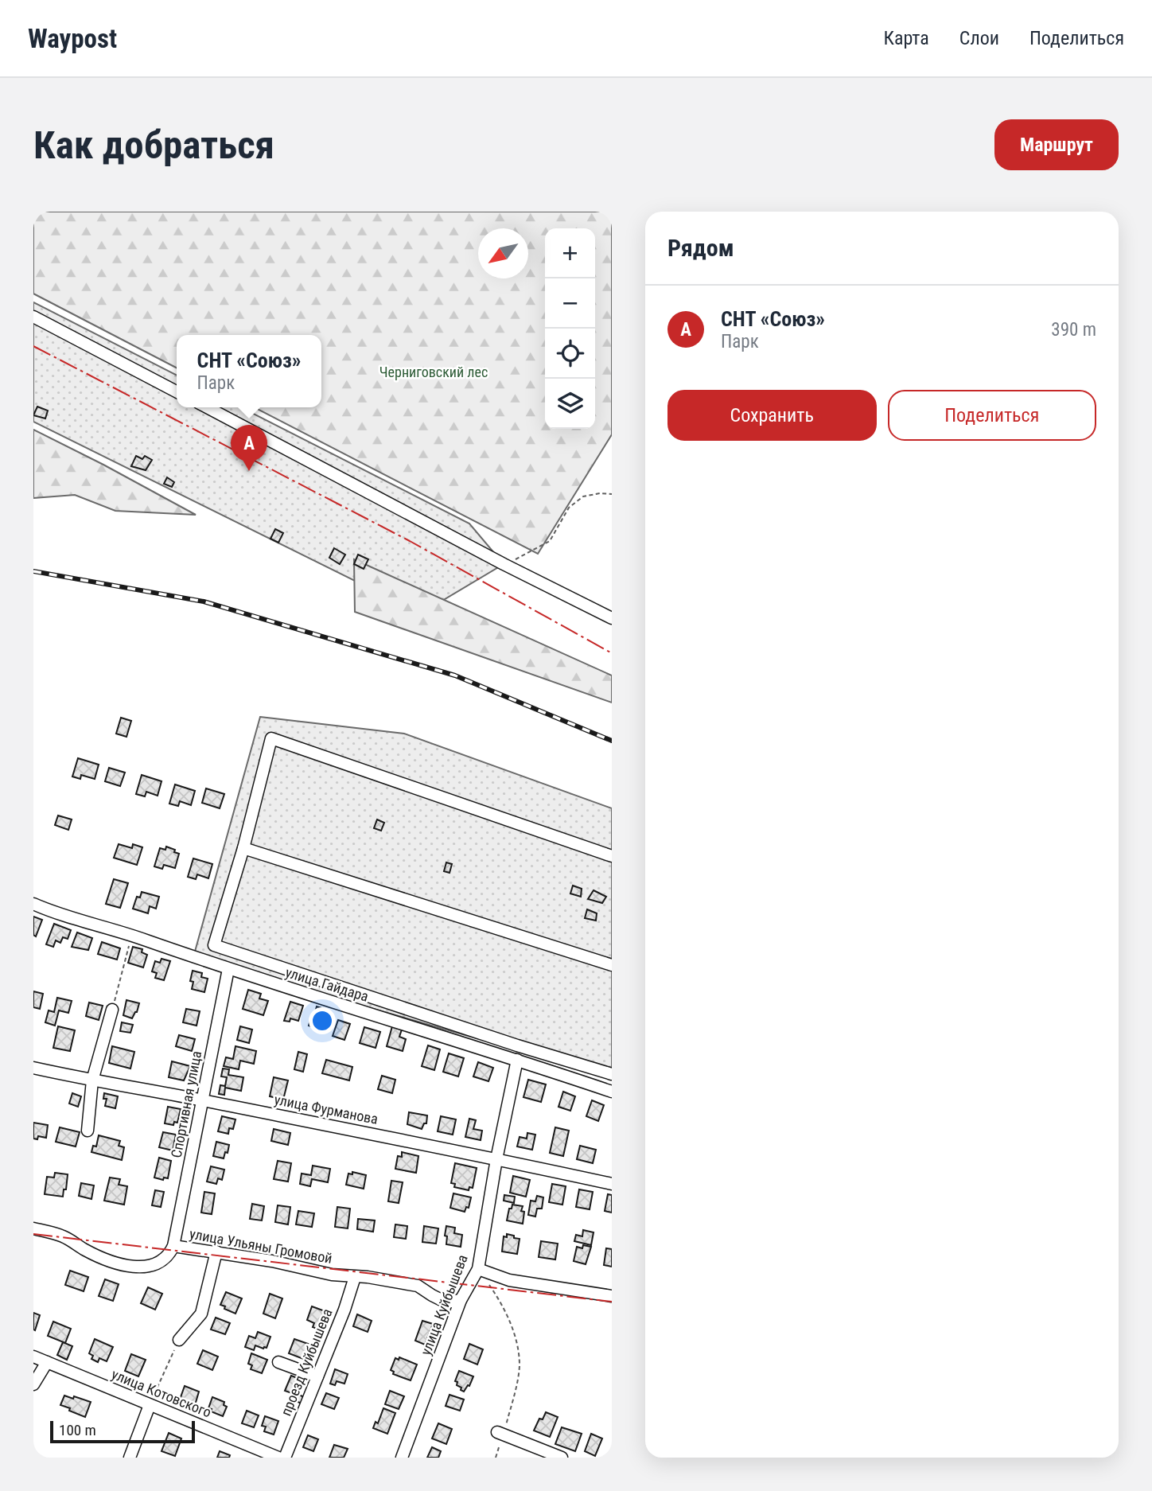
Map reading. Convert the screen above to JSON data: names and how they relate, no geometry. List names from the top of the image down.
{
  "streets": {
    "street": [
      "улица Гайдара",
      "Спортивная улица",
      "улица Фурманова",
      "улица Ульяны Громовой",
      "улица Куйбышева",
      "проезд Куйбышева",
      "улица Котовского"
    ]
  },
  "crossings": [
    ["улица Гайдара", "Спортивная улица"],
    ["улица Гайдара", "улица Куйбышева"],
    ["Спортивная улица", "улица Фурманова"],
    ["Спортивная улица", "улица Ульяны Громовой"],
    ["улица Фурманова", "улица Куйбышева"],
    ["улица Ульяны Громовой", "улица Куйбышева"],
    ["улица Ульяны Громовой", "проезд Куйбышева"]
  ],
  "parks": ["Черниговский лес"],
  "scale_bar": "100 m",
  "north": "bottom left",
  "page": {
    "header": "Waypost",
    "nav": ["Карта", "Слои", "Поделиться"],
    "buttons": [
      "Маршрут",
      ["Сохранить", "Поделиться"]
    ],
    "title": "Как добраться",
    "heading": "Рядом",
    "map_buttons": ["+", "−"],
    "list": [
      {
        "mark": "A",
        "name": "СНТ «Союз»",
        "note": "Парк",
        "value": "390 m"
      }
    ],
    "popup": ["СНТ «Союз»", "Парк"],
    "pins": "A",
    "scale": "100 m"
  }
}
